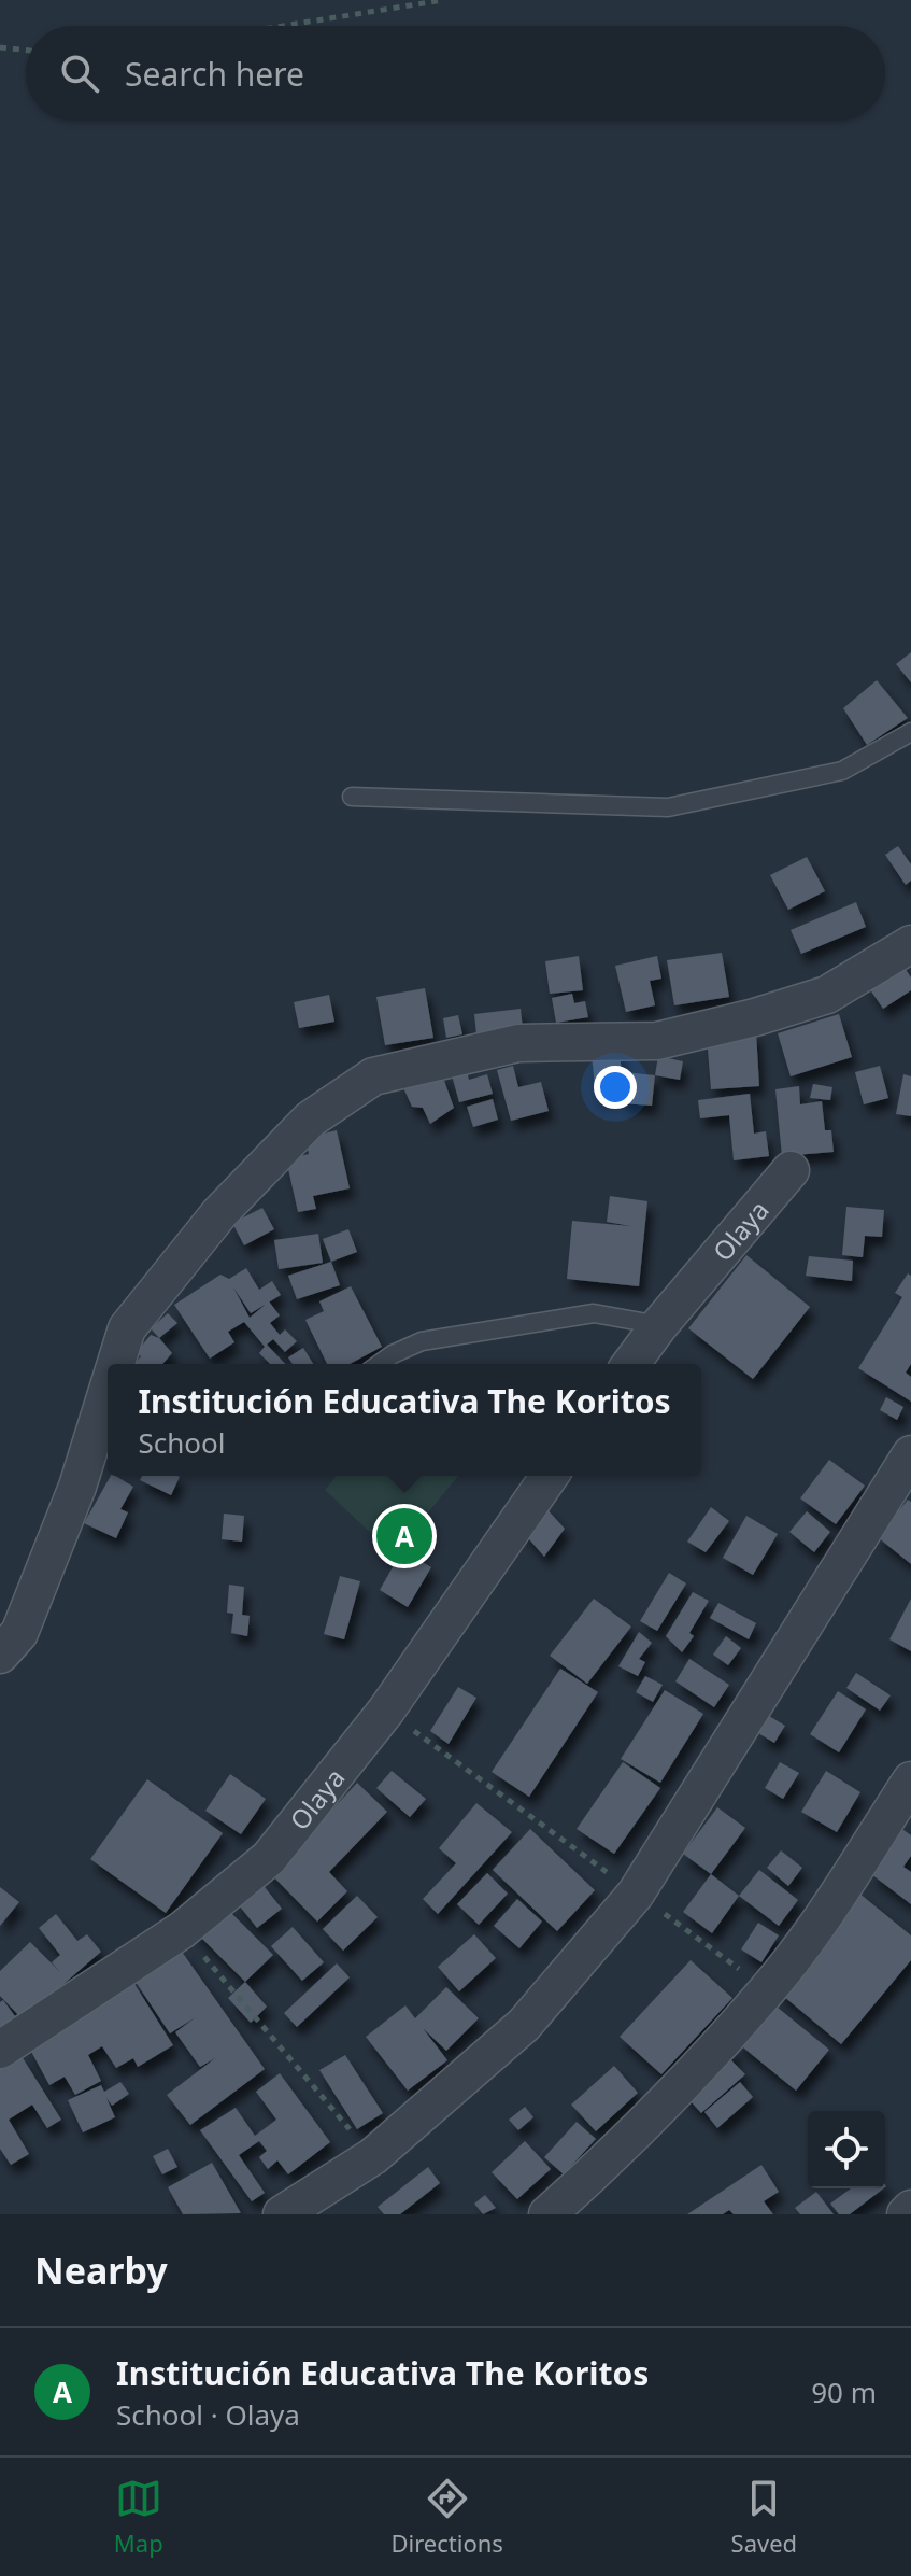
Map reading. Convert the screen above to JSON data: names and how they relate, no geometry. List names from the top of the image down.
{
  "streets": {
    "street": ["Olaya"]
  },
  "page": {
    "search": "Search here",
    "popup": ["Institución Educativa The Koritos", "School"],
    "pins": "A",
    "heading": "Nearby",
    "list": [
      {
        "mark": "A",
        "name": "Institución Educativa The Koritos",
        "note": "School · Olaya",
        "value": "90 m"
      }
    ],
    "nav": ["Map", "Directions", "Saved"]
  }
}
